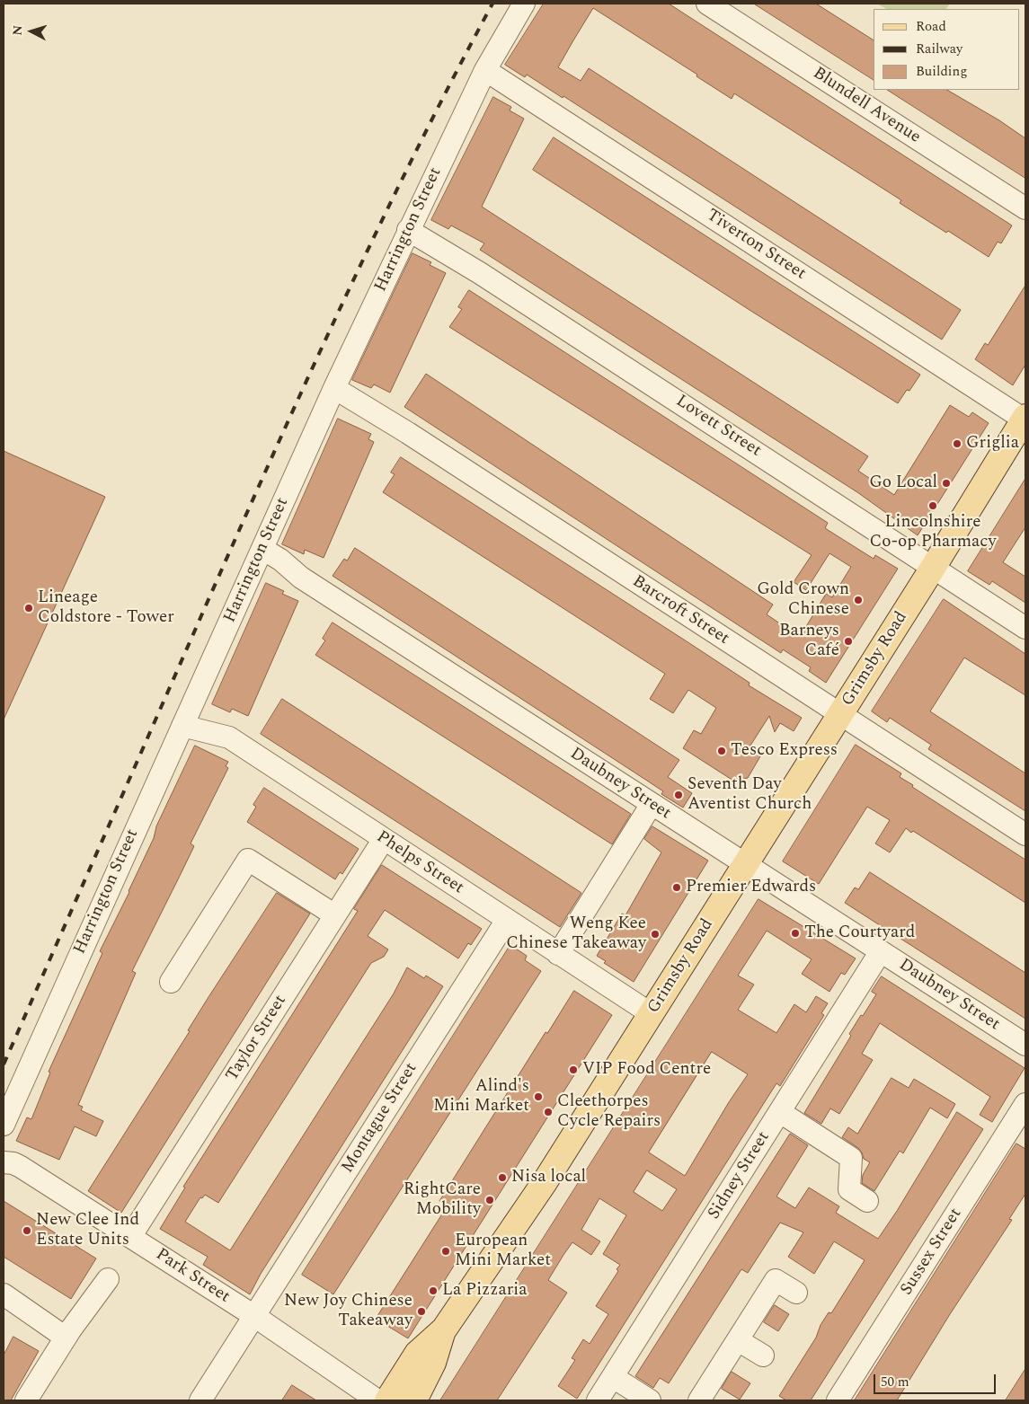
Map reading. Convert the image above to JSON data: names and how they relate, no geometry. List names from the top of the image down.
{
  "streets": {
    "main road": ["Grimsby Road"],
    "street": [
      "Blundell Avenue",
      "Harrington Street",
      "Tiverton Street",
      "Lovett Street",
      "Barcroft Street",
      "Daubney Street",
      "Phelps Street",
      "Taylor Street",
      "Montague Street",
      "Sidney Street",
      "Sussex Street",
      "Park Street"
    ]
  },
  "crossings": [
    ["Harrington Street", "Tiverton Street"],
    ["Harrington Street", "Lovett Street"],
    ["Harrington Street", "Barcroft Street"],
    ["Harrington Street", "Daubney Street"],
    ["Harrington Street", "Phelps Street"],
    ["Tiverton Street", "Grimsby Road"],
    ["Lovett Street", "Grimsby Road"],
    ["Barcroft Street", "Grimsby Road"],
    ["Grimsby Road", "Daubney Street"],
    ["Grimsby Road", "Phelps Street"],
    ["Daubney Street", "Sidney Street"],
    ["Phelps Street", "Taylor Street"],
    ["Phelps Street", "Montague Street"],
    ["Taylor Street", "Park Street"],
    ["Montague Street", "Park Street"]
  ],
  "places": [
    "Griglia",
    "Go Local",
    "Lincolnshire Co-op Pharmacy",
    "Gold Crown Chinese",
    "Lineage Coldstore - Tower",
    "Barneys Café",
    "Tesco Express",
    "Seventh Day Aventist Church",
    "Premier Edwards",
    "The Courtyard",
    "Weng Kee Chinese Takeaway",
    "VIP Food Centre",
    "Alind's Mini Market",
    "Cleethorpes Cycle Repairs",
    "Nisa local",
    "RightCare Mobility",
    "New Clee Ind Estate Units",
    "European Mini Market",
    "La Pizzaria",
    "New Joy Chinese Takeaway"
  ],
  "legend": ["Road", "Railway", "Building"],
  "scale_bar": "50 m",
  "north": "left"
}
